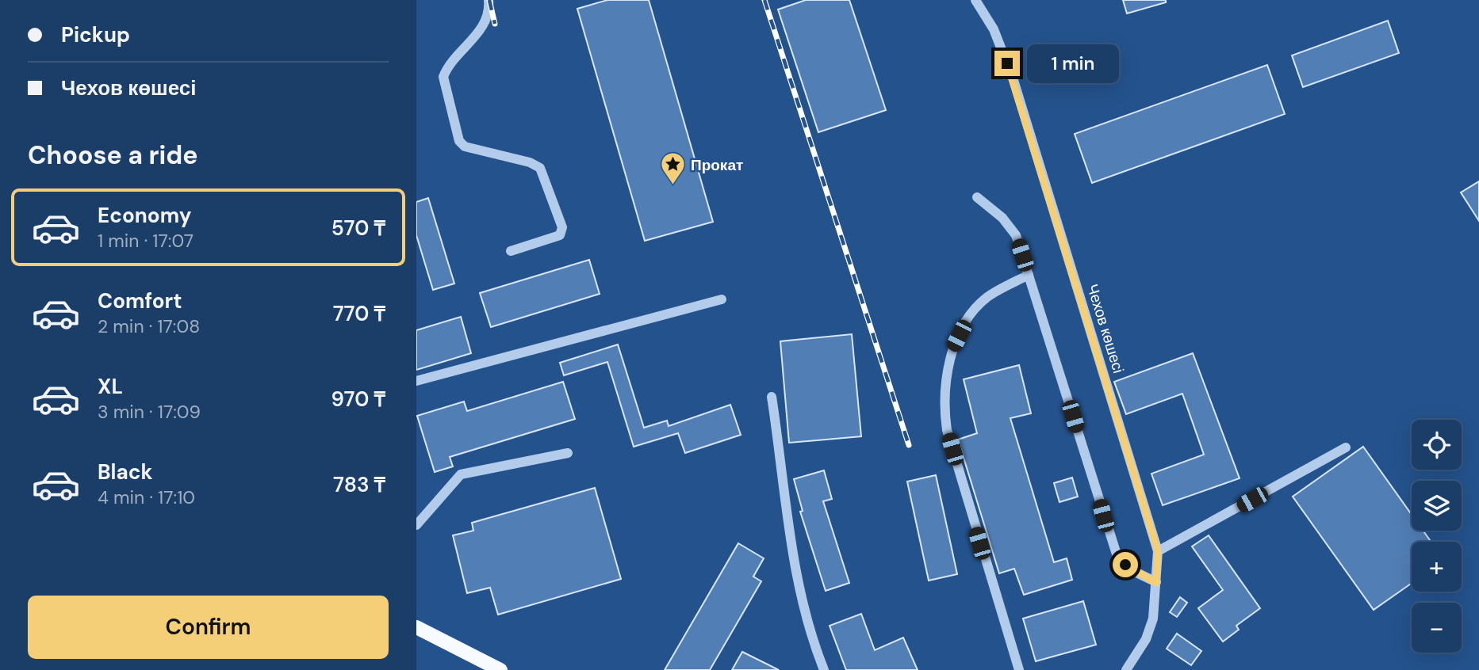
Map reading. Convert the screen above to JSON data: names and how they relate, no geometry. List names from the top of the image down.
{
  "streets": {
    "lane": ["Чехов көшесі"]
  },
  "places": {
    "place": ["Прокат"]
  },
  "page": {
    "banner": ["Pickup", "Чехов көшесі"],
    "bubble": "1 min",
    "heading": "Choose a ride",
    "list": [
      {
        "name": "Economy",
        "note": "1 min · 17:07",
        "value": "570 ₸"
      },
      {
        "name": "Comfort",
        "note": "2 min · 17:08",
        "value": "770 ₸"
      },
      {
        "name": "XL",
        "note": "3 min · 17:09",
        "value": "970 ₸"
      },
      {
        "name": "Black",
        "note": "4 min · 17:10",
        "value": "783 ₸"
      }
    ],
    "map_buttons": ["+", "−"],
    "buttons": "Confirm"
  }
}
